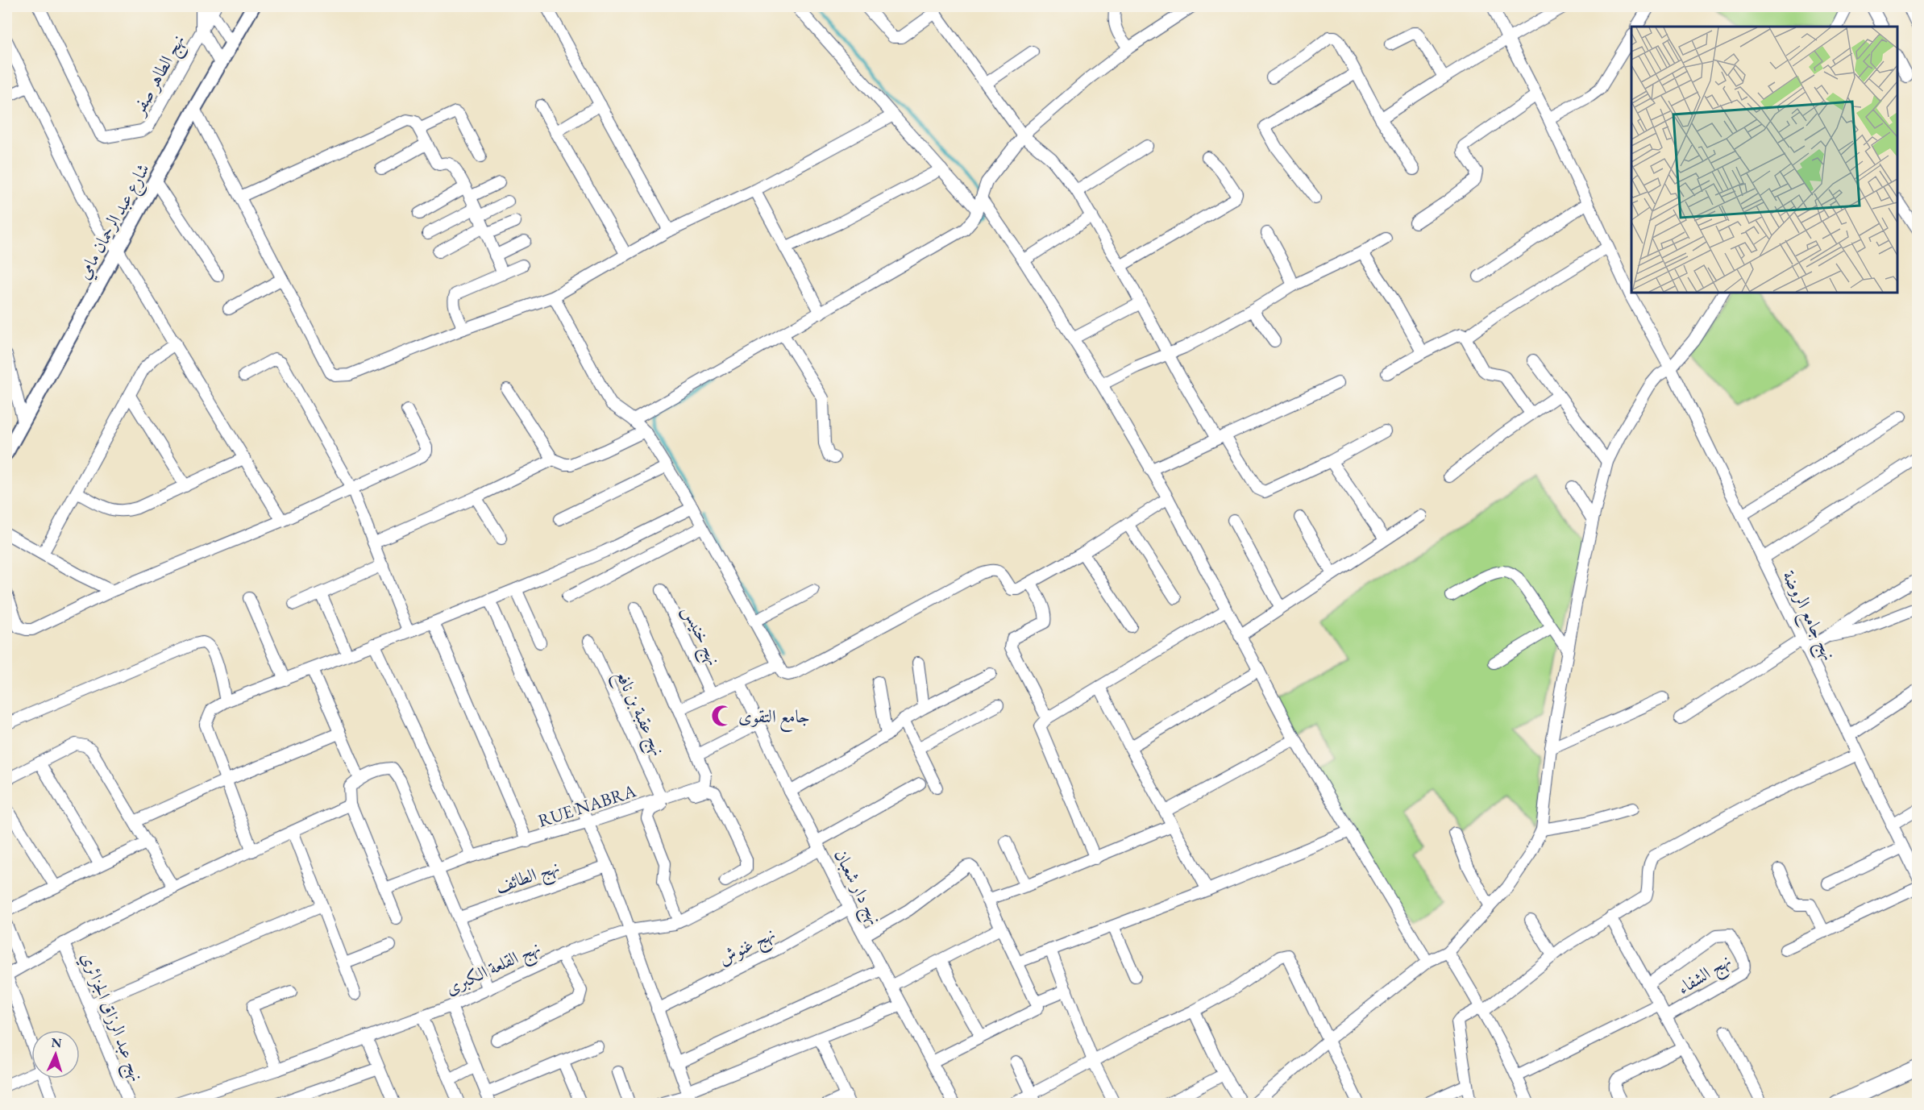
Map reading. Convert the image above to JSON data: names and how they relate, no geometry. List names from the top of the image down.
{
  "streets": {
    "street": [
      "نهج الطاهر صفر",
      "شارع عبد الرحمان مامي",
      "نهج جامع الروضة",
      "نهج خنيس",
      "نهج عقبة بن نافع",
      "RUE NABRA",
      "نهج الطائف",
      "نهج دار شعبان",
      "نهج غنوش",
      "نهج القلعة الكبرى",
      "نهج الشفاء",
      "نهج عبد الرزاق الجزائري"
    ]
  },
  "crossings": [
    ["نهج عقبة بن نافع", "RUE NABRA"],
    ["نهج دار شعبان", "نهج غنوش"],
    ["نهج دار شعبان", "نهج القلعة الكبرى"]
  ],
  "places": {
    "mosque": ["جامع التقوى"]
  },
  "north": "top"
}
